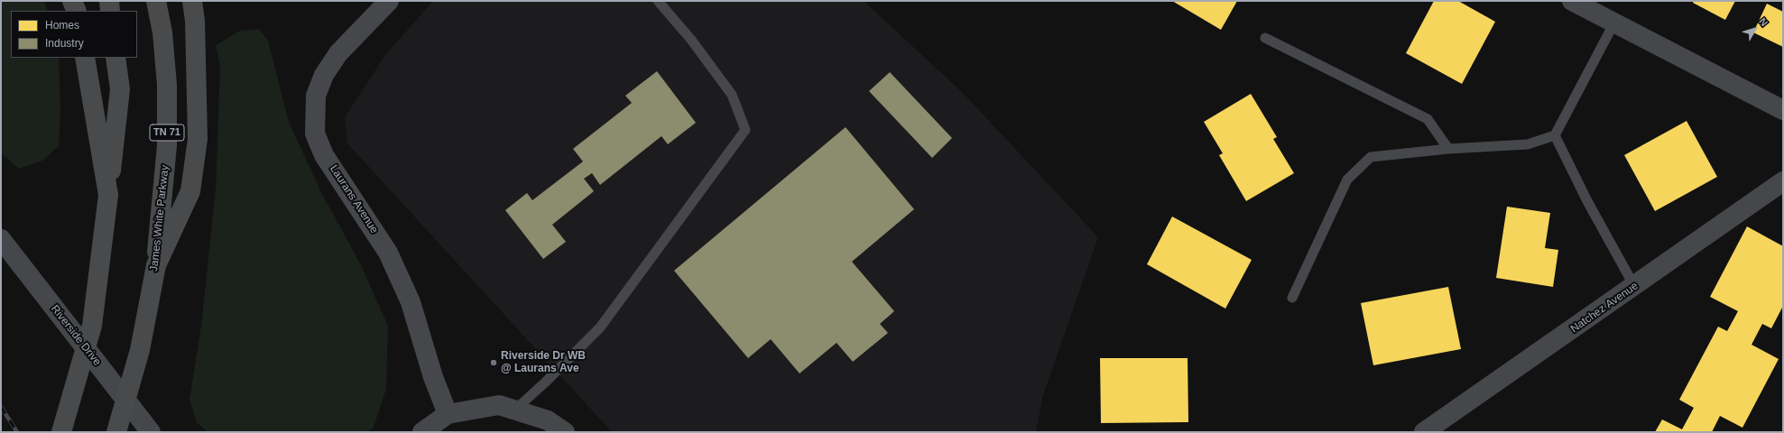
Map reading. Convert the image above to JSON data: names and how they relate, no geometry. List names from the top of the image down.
{
  "streets": {
    "highway": ["TN 71", "James White Parkway"],
    "street": ["Laurans Avenue", "Natchez Avenue", "Riverside Drive"]
  },
  "places": ["Riverside Dr WB @ Laurans Ave"],
  "legend": ["Homes", "Industry"],
  "north": "top right"
}
